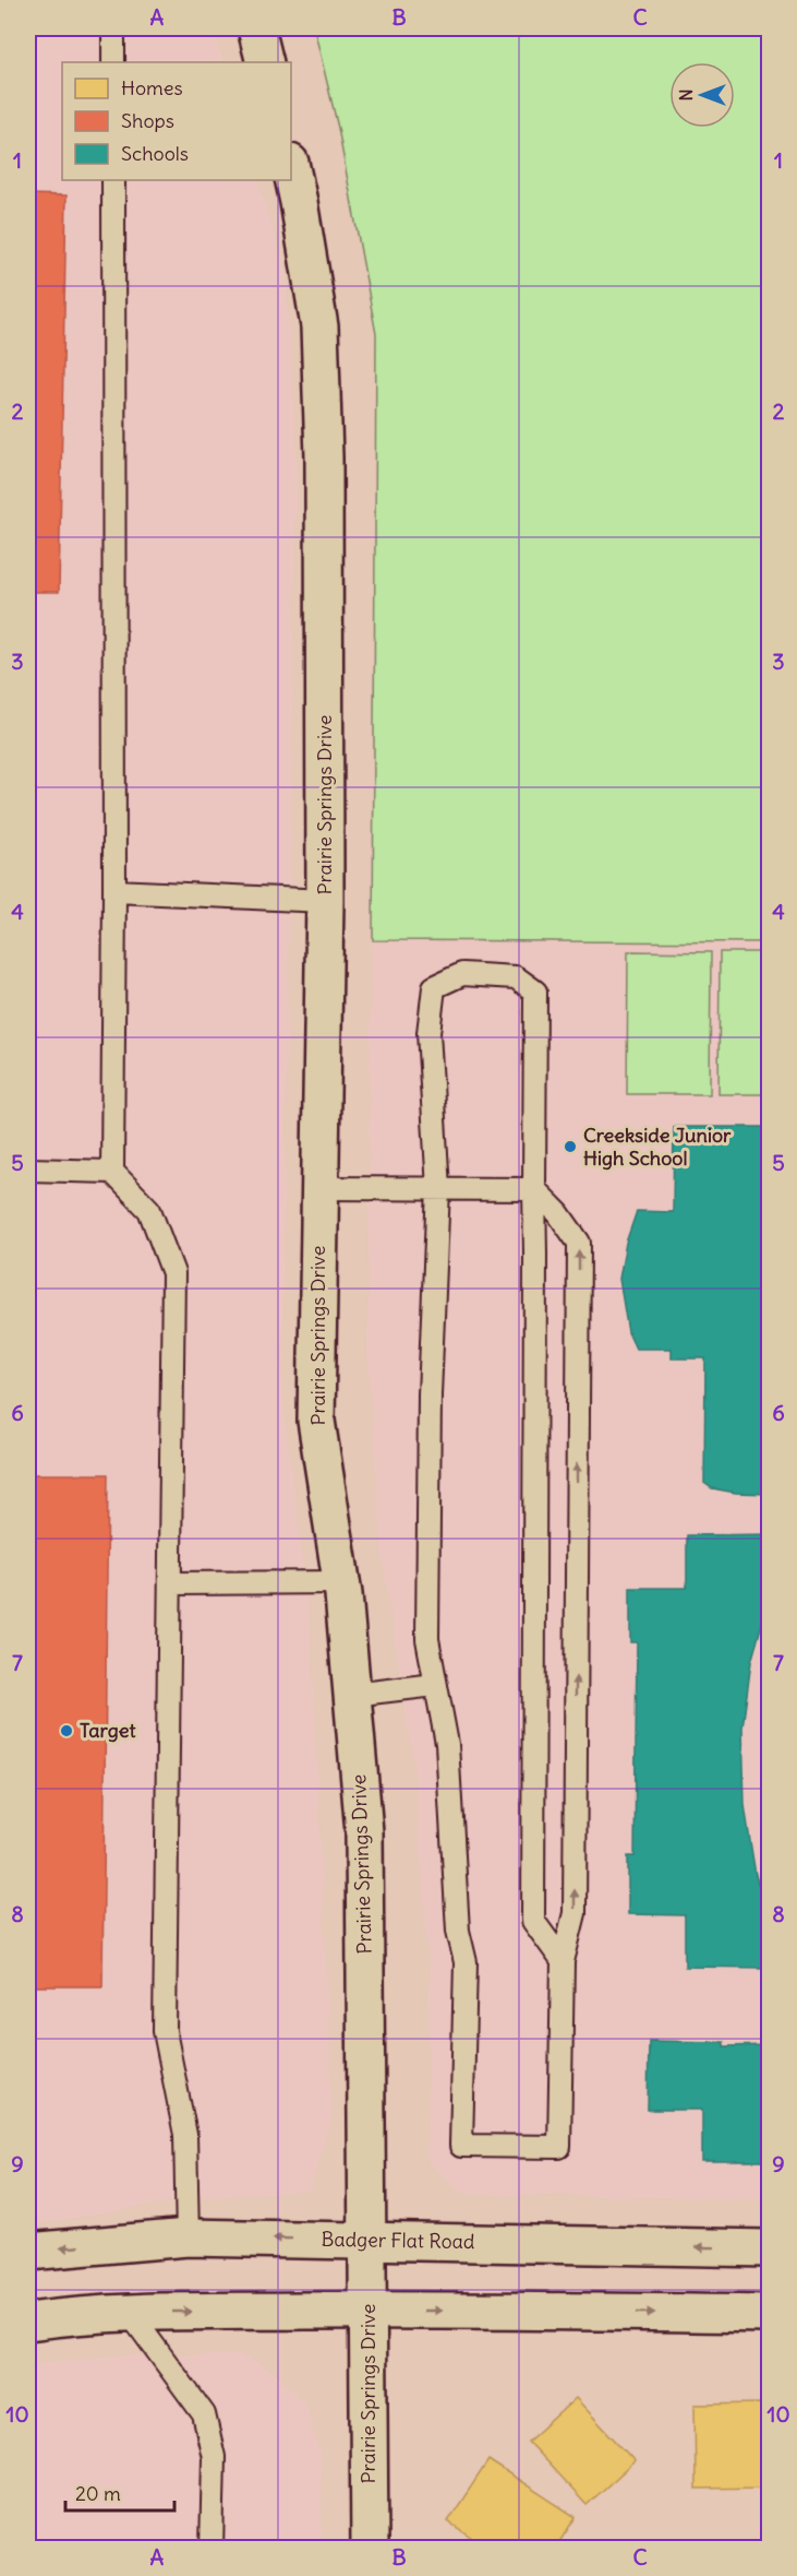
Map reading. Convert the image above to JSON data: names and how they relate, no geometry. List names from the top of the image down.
{
  "streets": {
    "street": ["Prairie Springs Drive", "Badger Flat Road"]
  },
  "crossings": [
    ["Prairie Springs Drive", "Badger Flat Road"]
  ],
  "places": ["Creekside Junior High School", "Target"],
  "legend": ["Homes", "Shops", "Schools"],
  "scale_bar": "20 m",
  "north": "left",
  "grid": {
    "columns": ["A", "B", "C"],
    "rows": [
      "1",
      "2",
      "3",
      "4",
      "5",
      "6",
      "7",
      "8",
      "9",
      "10"
    ]
  }
}
